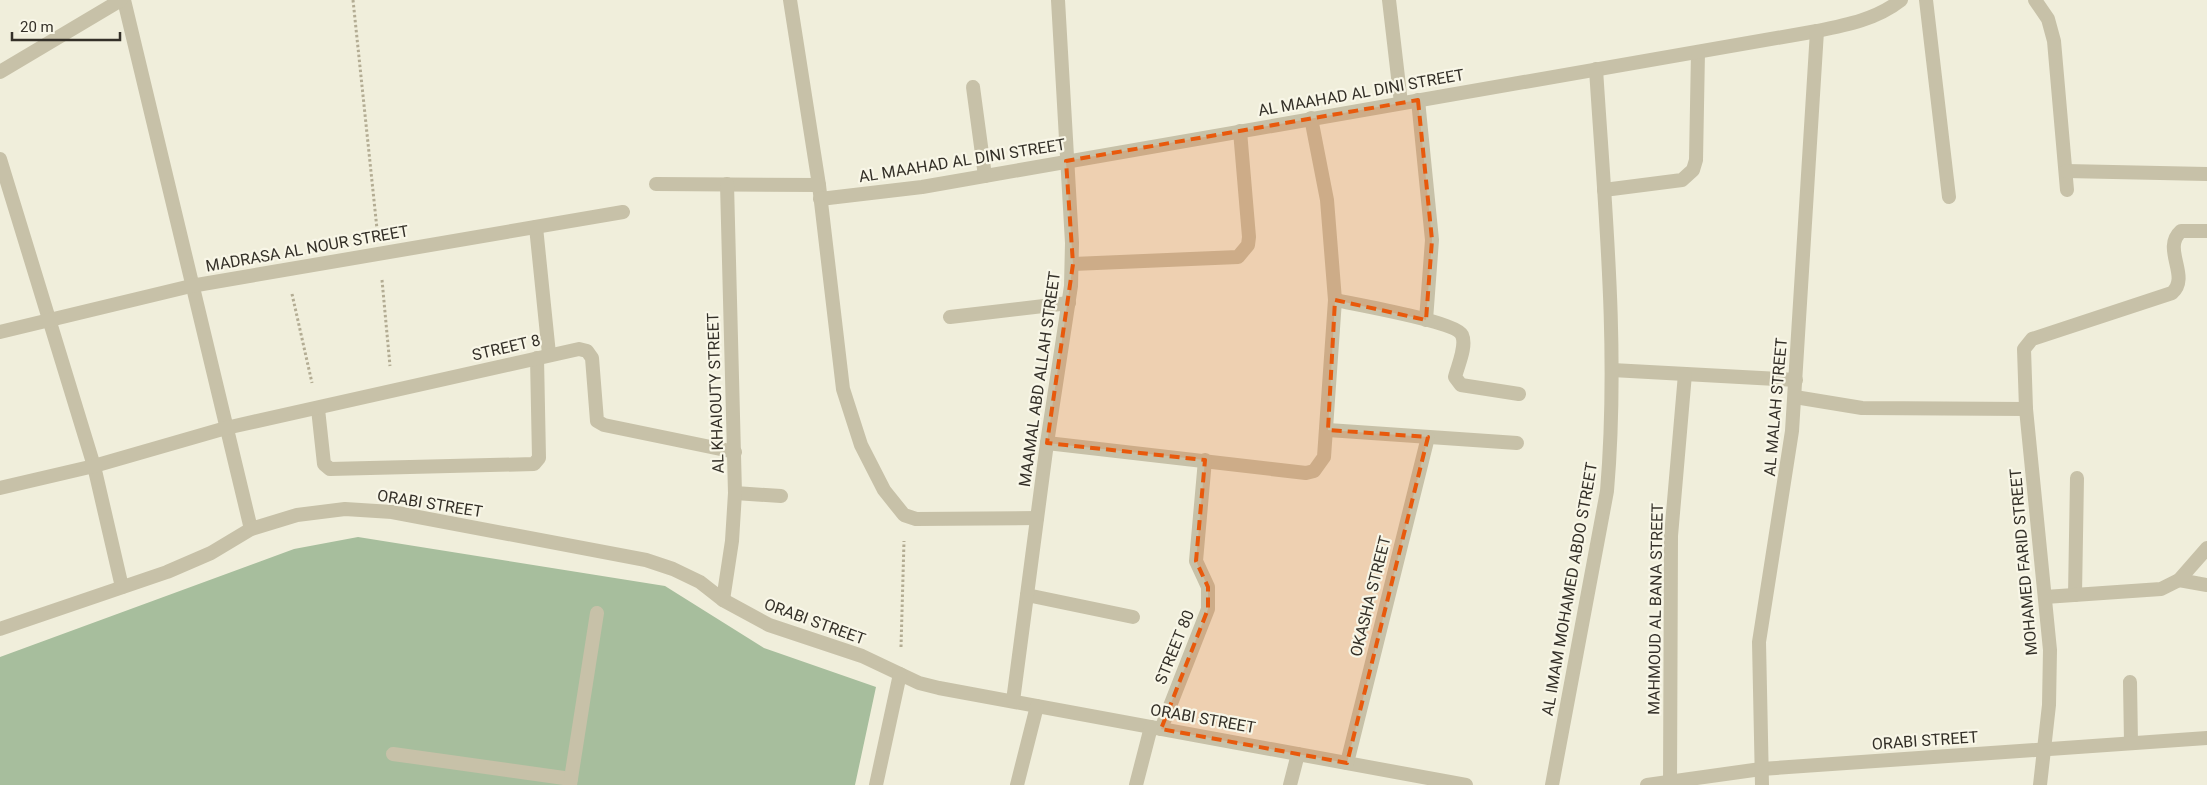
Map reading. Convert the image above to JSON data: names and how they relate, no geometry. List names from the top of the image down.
{
  "streets": {
    "street": [
      "AL MAAHAD AL DINI STREET",
      "MADRASA AL NOUR STREET",
      "STREET 8",
      "MAAMAL ABD ALLAH STREET",
      "AL KHAIOUTY STREET",
      "AL MALAH STREET",
      "ORABI STREET",
      "MOHAMED FARID STREET",
      "AL IMAM MOHAMED ABDO STREET",
      "OKASHA STREET",
      "MAHMOUD AL BANA STREET",
      "STREET 80"
    ]
  },
  "crossings": [
    ["AL MAAHAD AL DINI STREET", "MAAMAL ABD ALLAH STREET"],
    ["AL MAAHAD AL DINI STREET", "AL KHAIOUTY STREET"],
    ["AL MAAHAD AL DINI STREET", "AL MALAH STREET"],
    ["AL MAAHAD AL DINI STREET", "AL IMAM MOHAMED ABDO STREET"],
    ["STREET 8", "AL KHAIOUTY STREET"],
    ["MAAMAL ABD ALLAH STREET", "ORABI STREET"],
    ["AL KHAIOUTY STREET", "ORABI STREET"],
    ["AL MALAH STREET", "ORABI STREET"],
    ["ORABI STREET", "MOHAMED FARID STREET"],
    ["ORABI STREET", "OKASHA STREET"],
    ["ORABI STREET", "MAHMOUD AL BANA STREET"],
    ["ORABI STREET", "STREET 80"]
  ],
  "scale_bar": "20 m"
}
